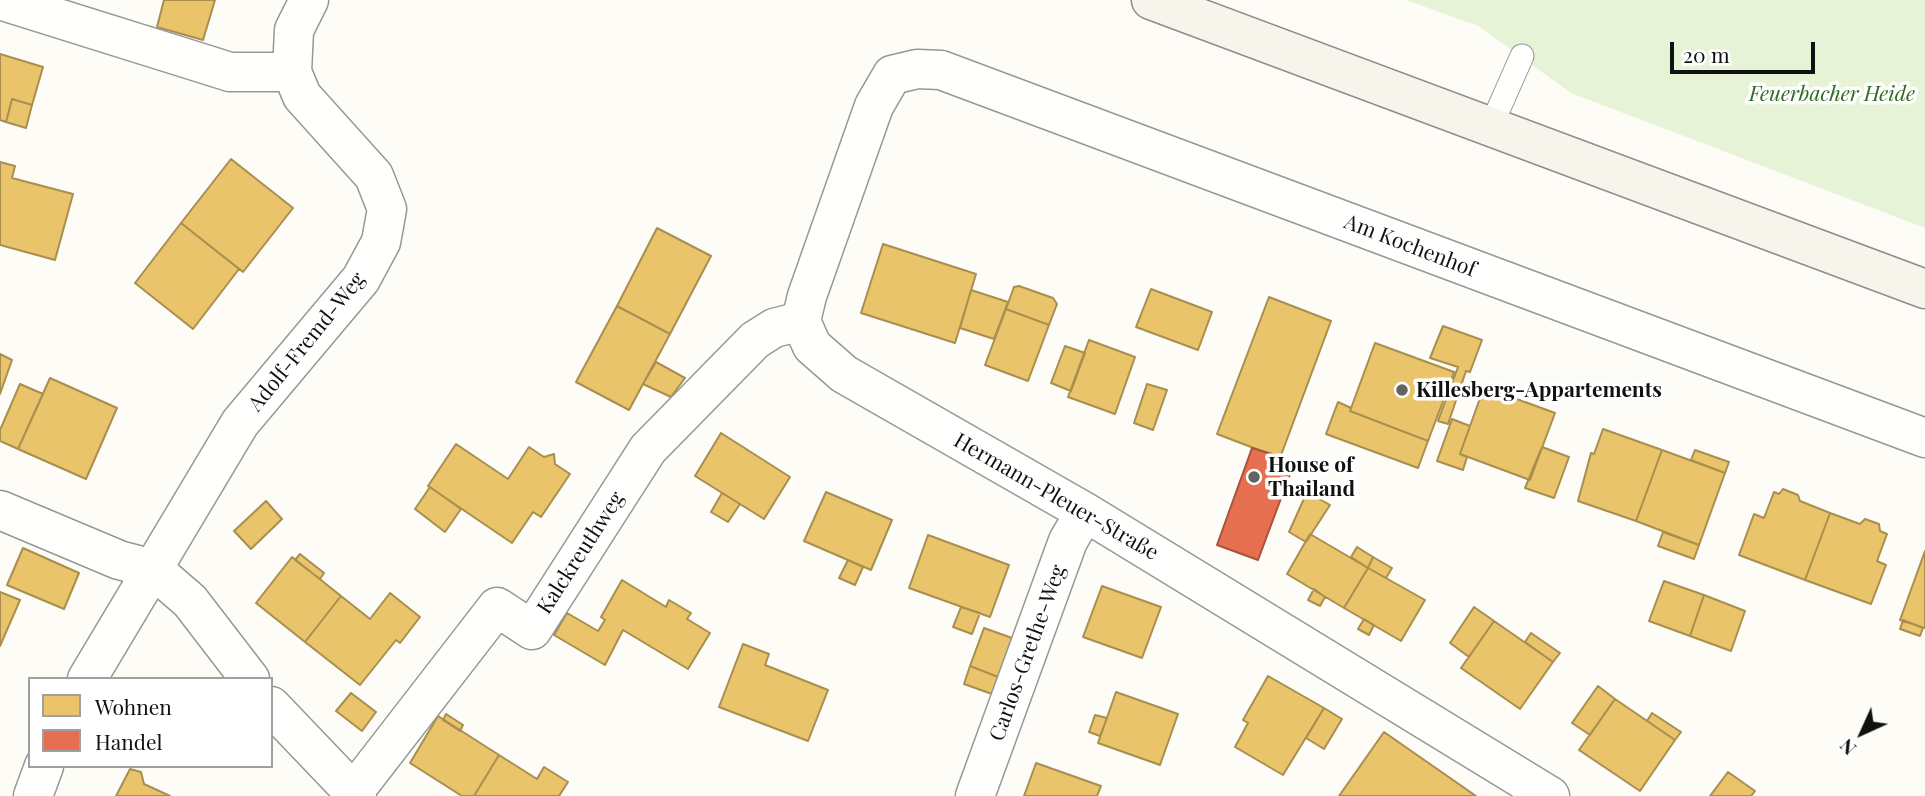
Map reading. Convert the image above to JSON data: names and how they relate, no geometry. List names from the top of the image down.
{
  "streets": {
    "street": [
      "Am Kochenhof",
      "Adolf-Fremd-Weg",
      "Hermann-Pleuer-Straße",
      "Kalckreuthweg",
      "Carlos-Grethe-Weg"
    ]
  },
  "crossings": [
    ["Am Kochenhof", "Hermann-Pleuer-Straße"],
    ["Am Kochenhof", "Kalckreuthweg"],
    ["Hermann-Pleuer-Straße", "Kalckreuthweg"],
    ["Hermann-Pleuer-Straße", "Carlos-Grethe-Weg"]
  ],
  "parks": ["Feuerbacher Heide"],
  "places": ["Killesberg-Appartements", "House of Thailand"],
  "legend": ["Wohnen", "Handel"],
  "scale_bar": "20 m",
  "north": "bottom left"
}
